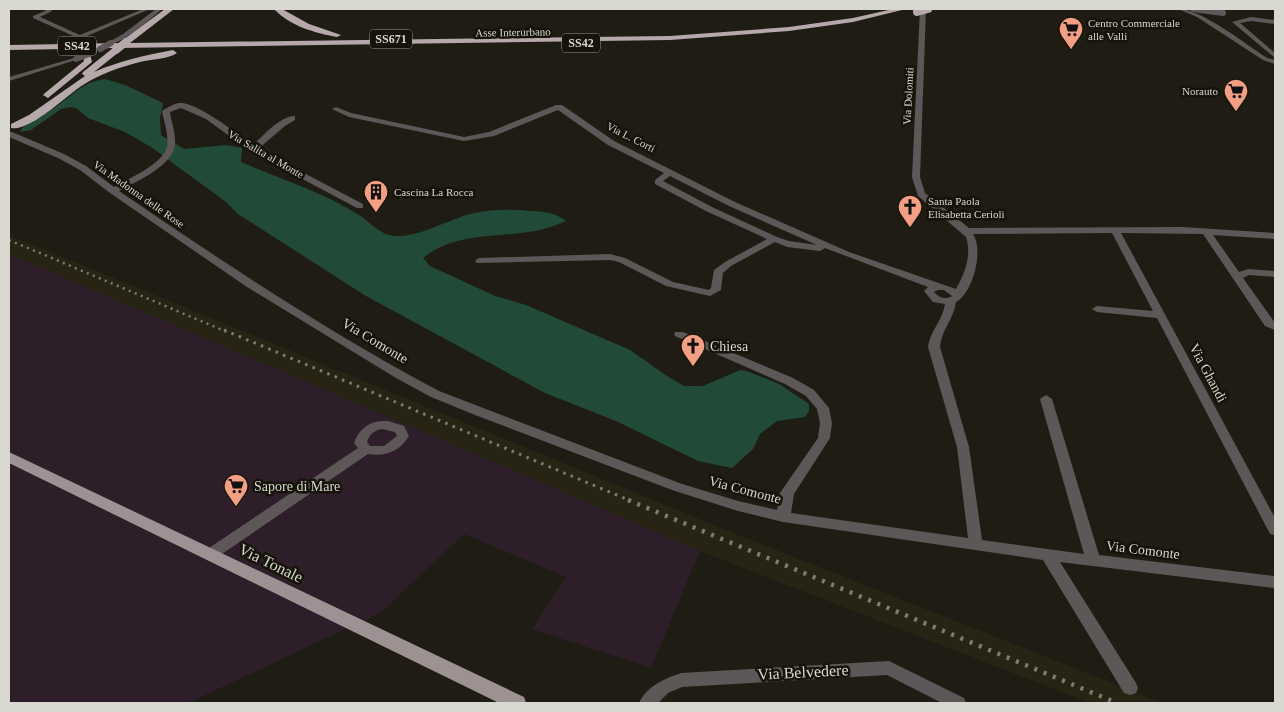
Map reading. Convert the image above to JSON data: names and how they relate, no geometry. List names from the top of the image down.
{
  "streets": {
    "highway": ["Asse Interurbano", "SS671", "SS42"],
    "main road": ["Via Tonale"],
    "street": [
      "Via Dolomiti",
      "Via L. Corti",
      "Via Salita al Monte",
      "Via Madonna delle Rose",
      "Via Comonte",
      "Via Ghandi",
      "Via Belvedere"
    ]
  },
  "crossings": [
    ["Asse Interurbano", "SS671"],
    ["Asse Interurbano", "SS42"],
    ["Asse Interurbano", "Via Dolomiti"],
    ["SS671", "SS42"],
    ["Via Salita al Monte", "Via Madonna delle Rose"],
    ["Via Madonna delle Rose", "Via Comonte"]
  ],
  "places": {
    "supermarket": ["Centro Commerciale alle Valli", "Norauto", "Sapore di Mare"],
    "building": ["Cascina La Rocca"],
    "church": ["Santa Paola Elisabetta Cerioli", "Chiesa"]
  }
}
